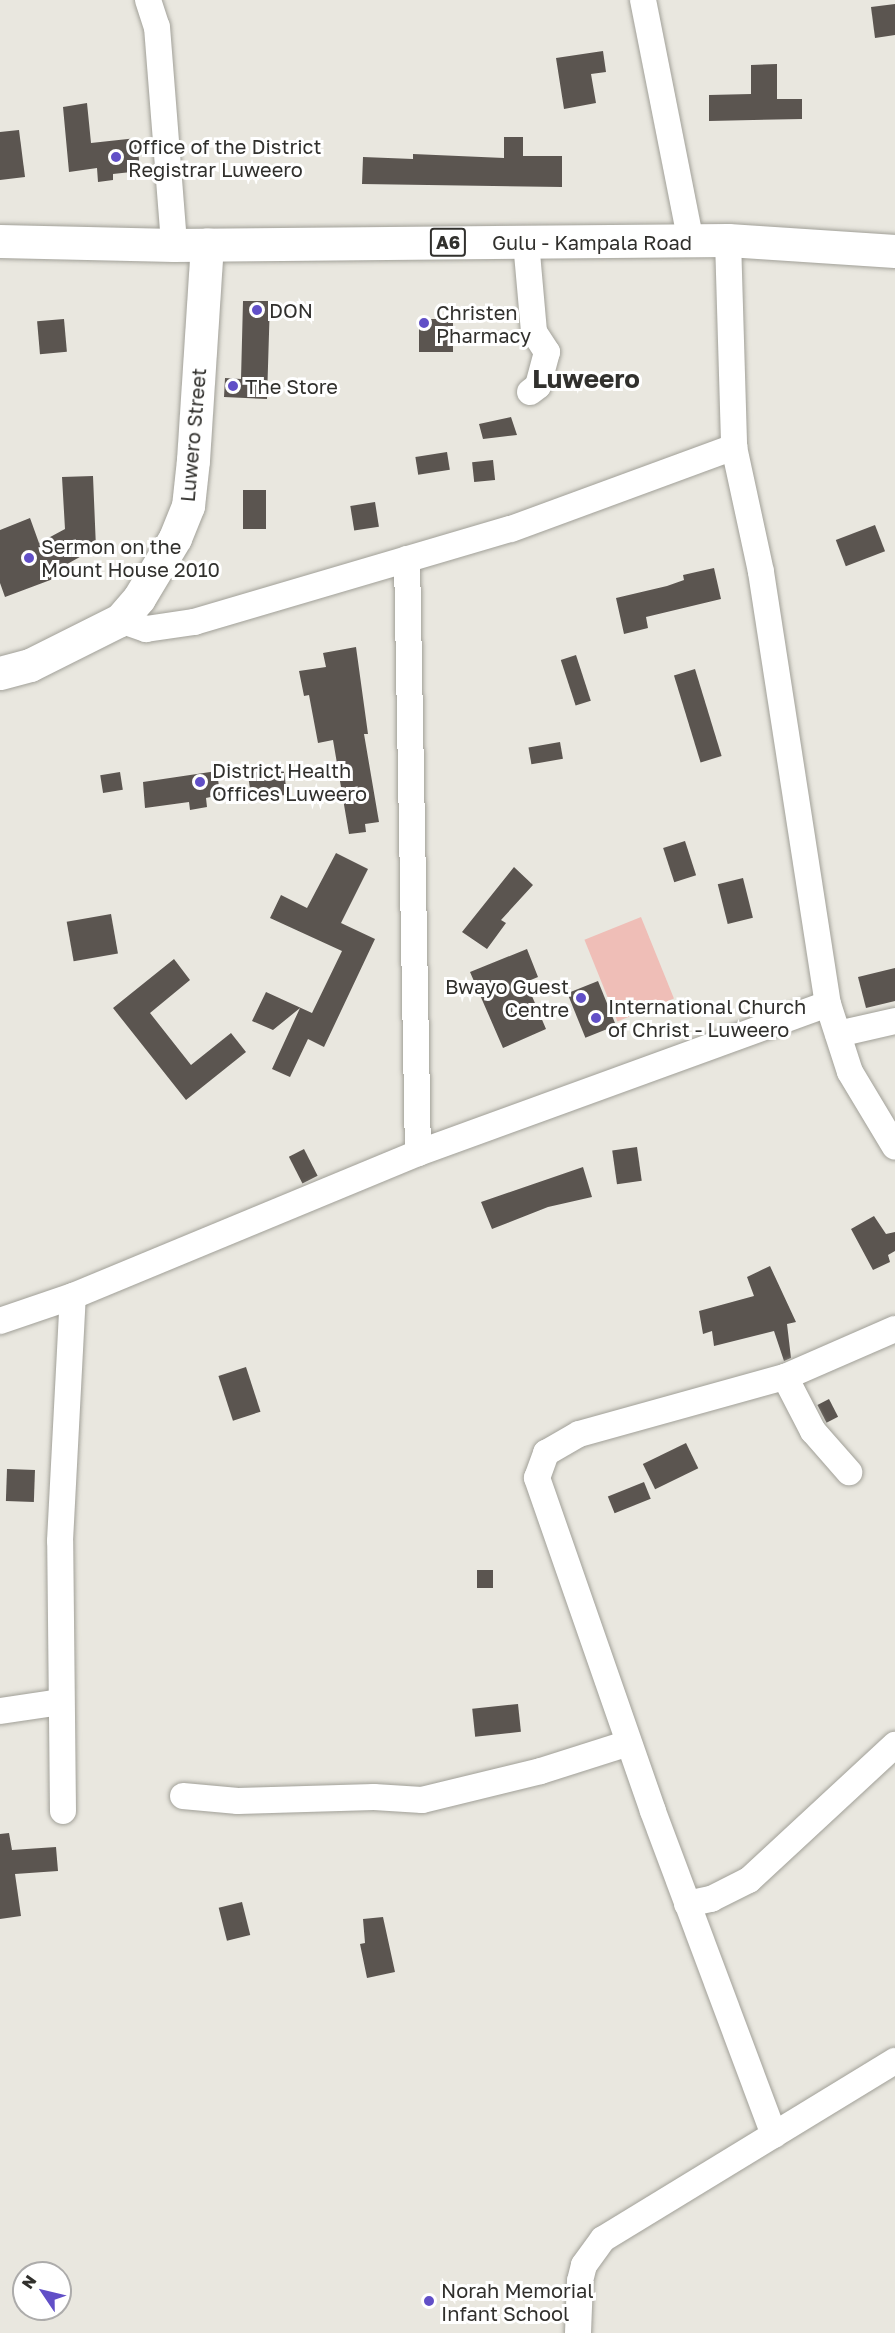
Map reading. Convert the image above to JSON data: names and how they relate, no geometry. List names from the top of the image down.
{
  "streets": {
    "main road": ["A6", "Gulu - Kampala Road", "Luwero Street"]
  },
  "crossings": [
    ["Gulu - Kampala Road", "Luwero Street"]
  ],
  "districts": ["Luweero"],
  "places": [
    "Office of the District Registrar Luweero",
    "DON",
    "Christen Pharmacy",
    "The Store",
    "Sermon on the Mount House 2010",
    "District Health Offices Luweero",
    "Bwayo Guest Centre",
    "International Church of Christ - Luweero",
    "Norah Memorial Infant School"
  ],
  "north": "top left"
}
